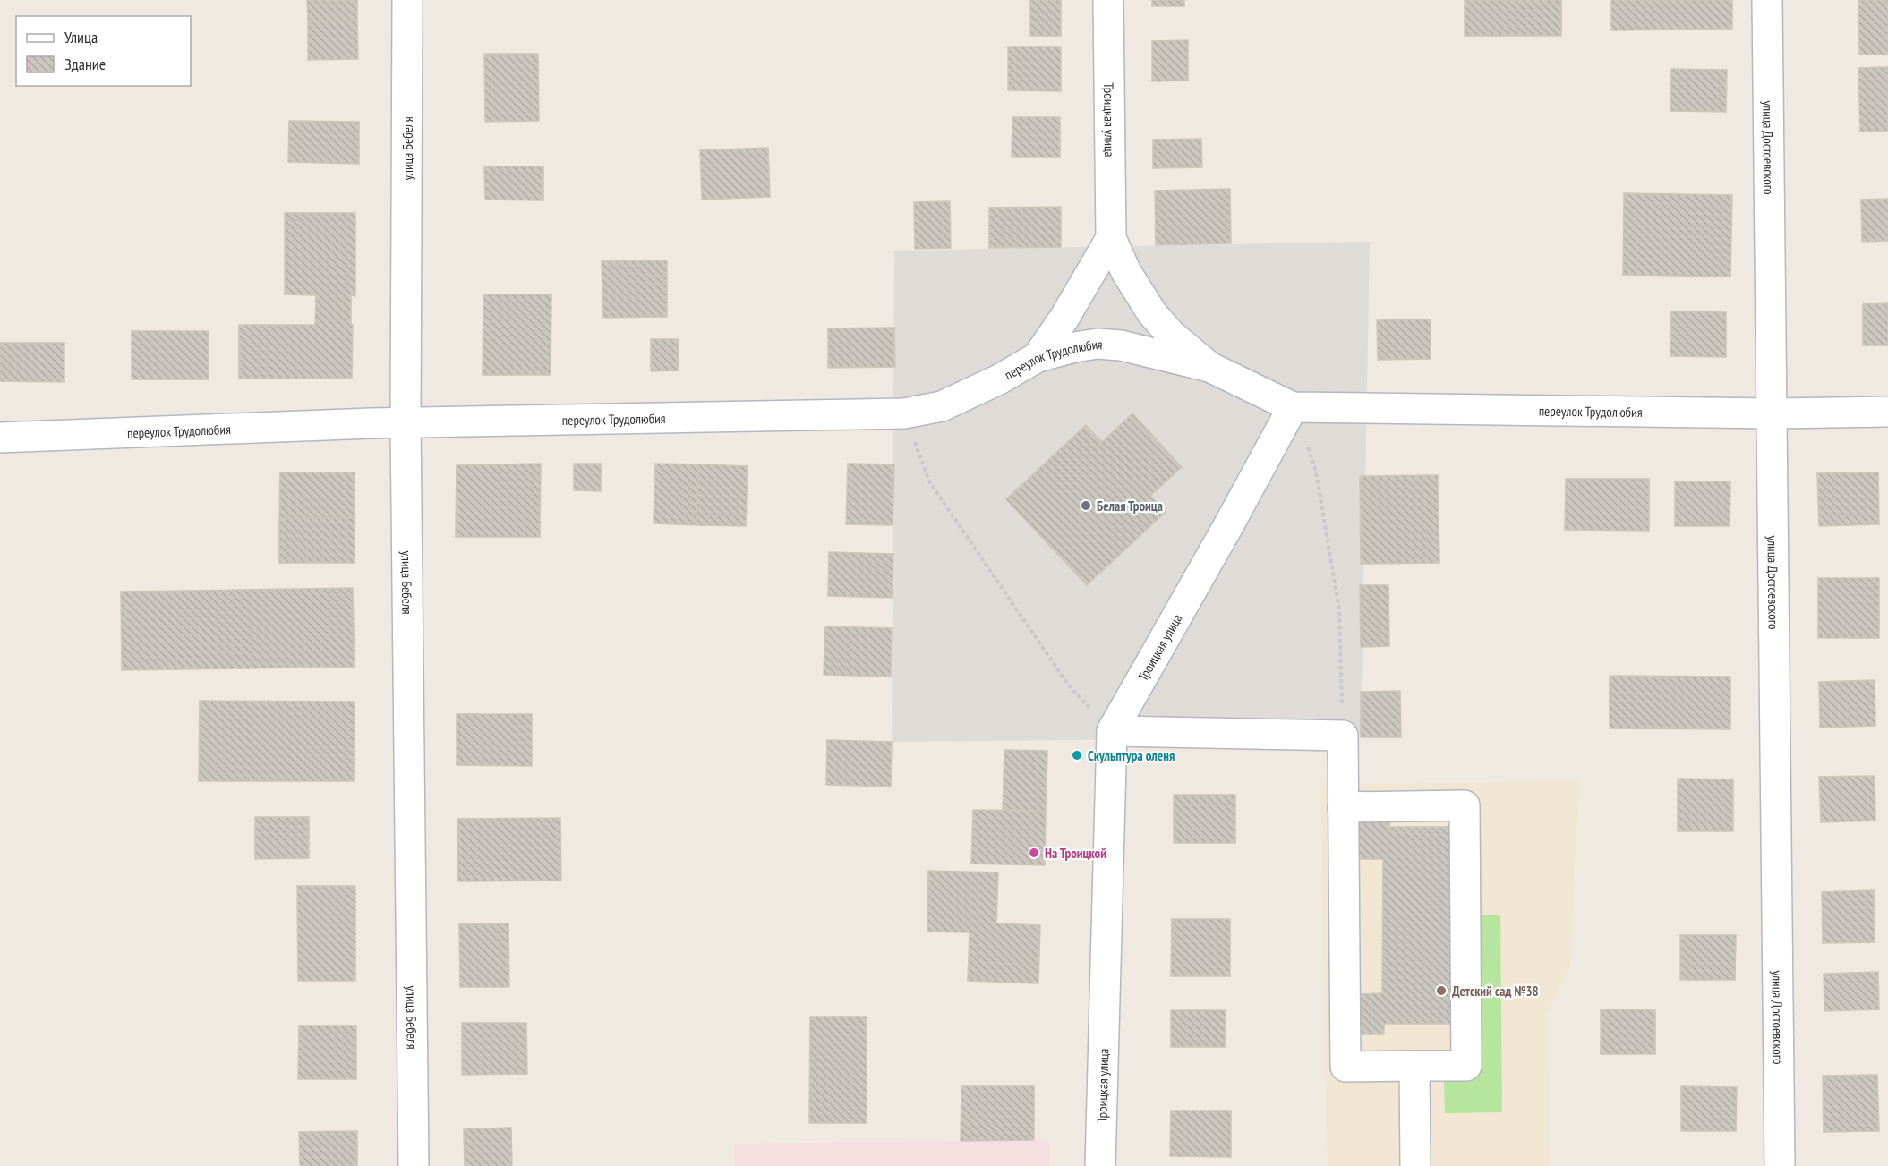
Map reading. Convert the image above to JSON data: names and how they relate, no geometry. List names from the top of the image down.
{
  "streets": {
    "street": [
      "Троицкая улица",
      "улица Бебеля",
      "улица Достоевского",
      "переулок Трудолюбия"
    ]
  },
  "crossings": [
    ["Троицкая улица", "переулок Трудолюбия"],
    ["улица Бебеля", "переулок Трудолюбия"],
    ["улица Достоевского", "переулок Трудолюбия"]
  ],
  "places": [
    "Белая Троица",
    "Скульптура оленя",
    "На Троицкой",
    "Детский сад №38"
  ],
  "legend": ["Улица", "Здание"]
}
